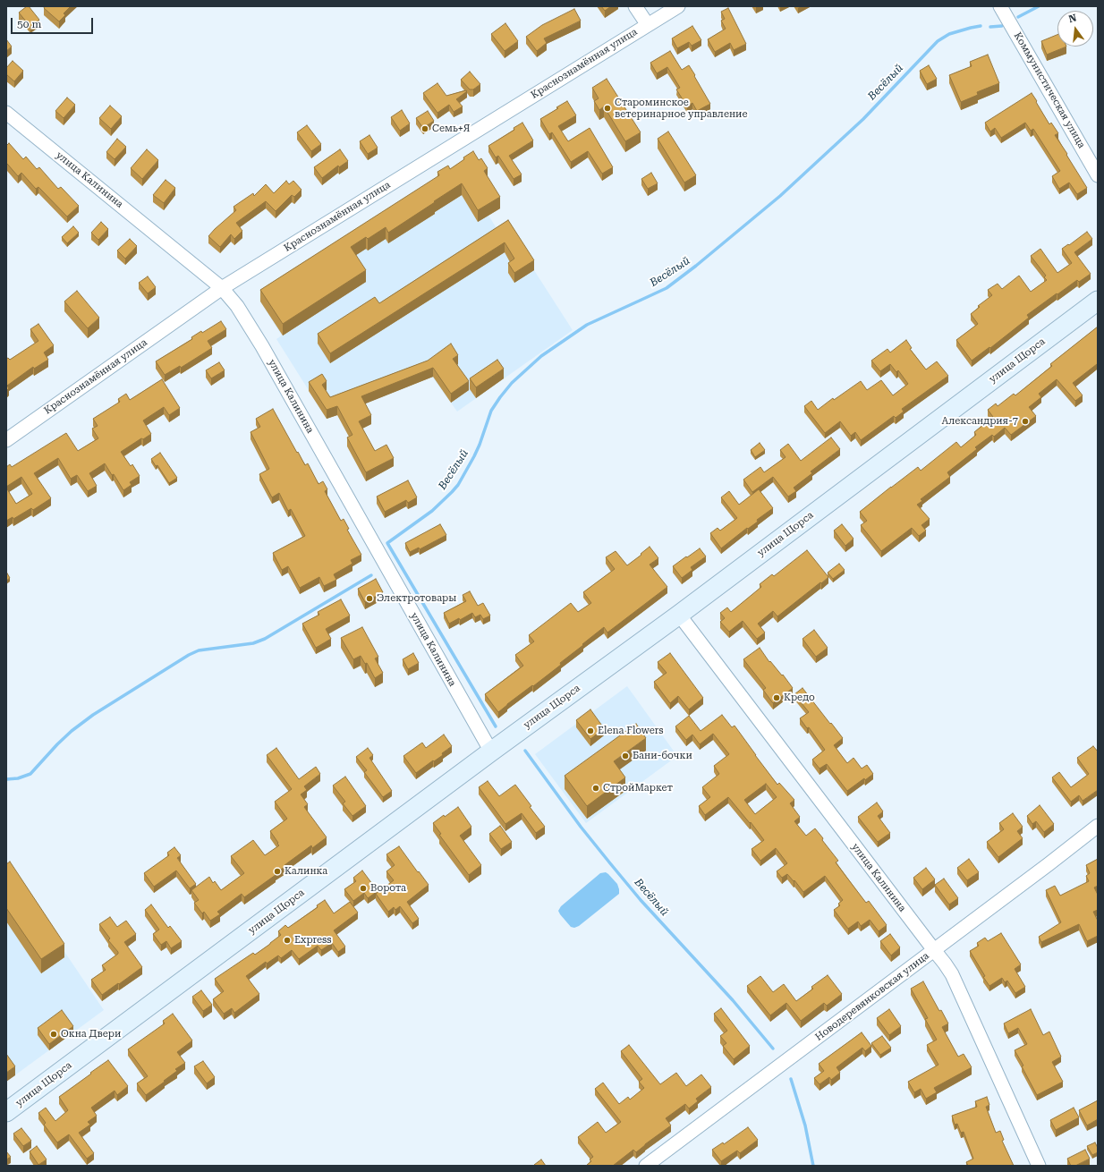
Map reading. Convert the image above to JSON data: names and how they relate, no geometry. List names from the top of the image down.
{
  "streets": {
    "main road": ["улица Щорса"],
    "street": [
      "Краснознамённая улица",
      "Коммунистическая улица",
      "улица Калинина",
      "Новодеревянковская улица"
    ]
  },
  "crossings": [
    ["Краснознамённая улица", "улица Калинина"],
    ["улица Калинина", "улица Щорса"],
    ["улица Калинина", "Новодеревянковская улица"]
  ],
  "water": ["Весёлый"],
  "places": [
    "Староминское ветеринарное управление",
    "Семь+Я",
    "Александрия-7",
    "Электротовары",
    "Кредо",
    "Elena Flowers",
    "Бани-бочки",
    "СтройМаркет",
    "Калинка",
    "Ворота",
    "Express",
    "Окна Двери"
  ],
  "scale_bar": "50 m",
  "north": "top"
}
